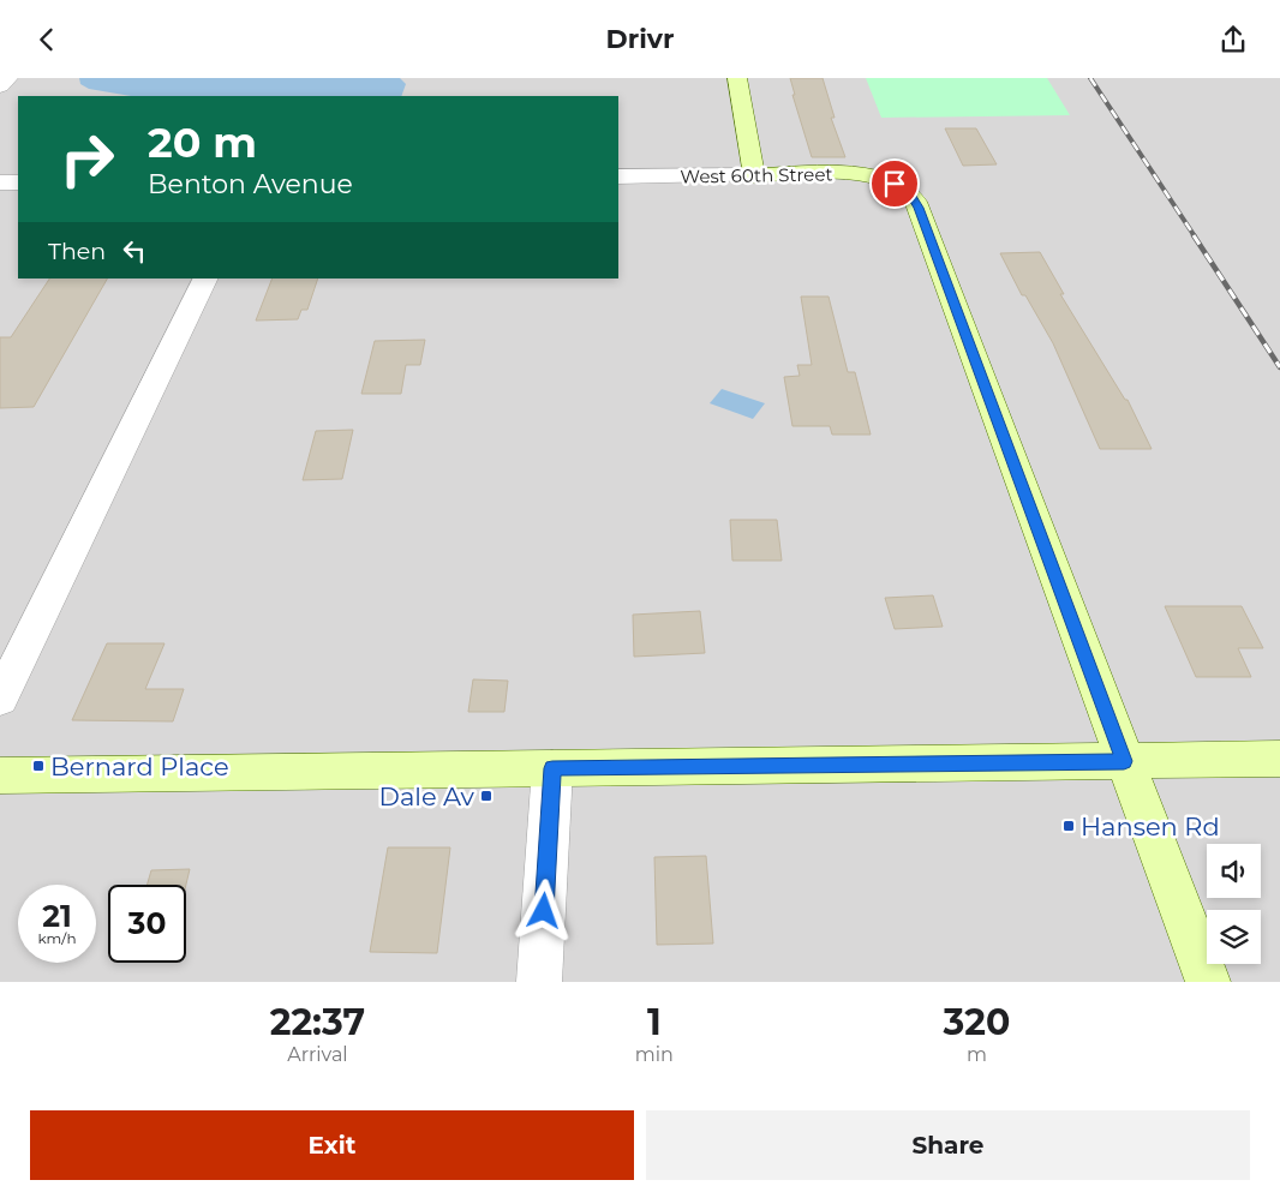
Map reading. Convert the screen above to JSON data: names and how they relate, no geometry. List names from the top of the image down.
{
  "streets": {
    "street": ["West 60th Street"]
  },
  "places": {
    "transit": ["Bernard Place", "Dale Av", "Hansen Rd"]
  },
  "page": {
    "header": "Drivr",
    "turn": ["20 m", "Benton Avenue"],
    "then": "Then",
    "speed": "21 km/h",
    "limit": "30",
    "eta": [
      "22:37",
      "Arrival",
      "1",
      "min",
      "320",
      "m"
    ],
    "buttons": ["Exit", "Share"]
  }
}
